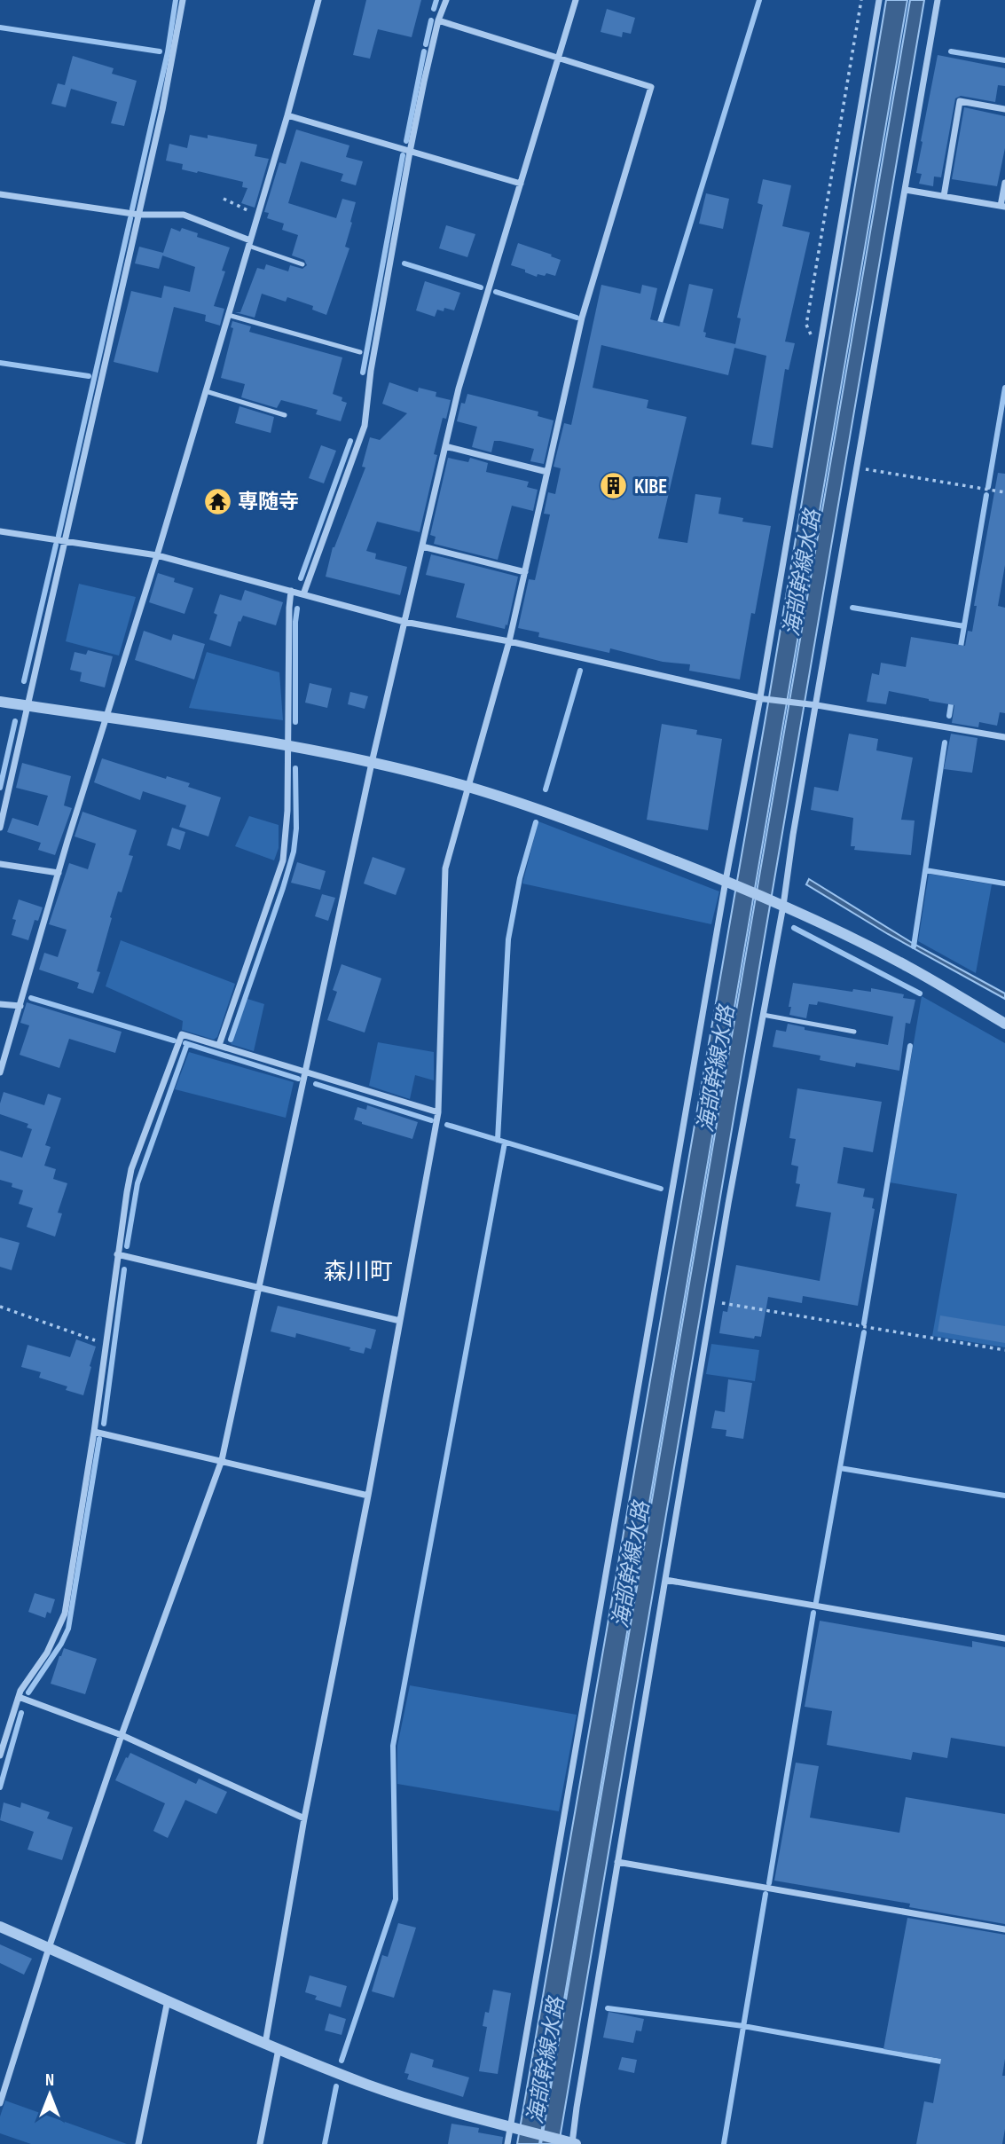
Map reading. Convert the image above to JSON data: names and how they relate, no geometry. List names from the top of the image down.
{
  "districts": ["森川町"],
  "water": ["海部幹線水路"],
  "places": {
    "building": ["KIBE"],
    "temple": ["専随寺"]
  },
  "north": "top"
}
